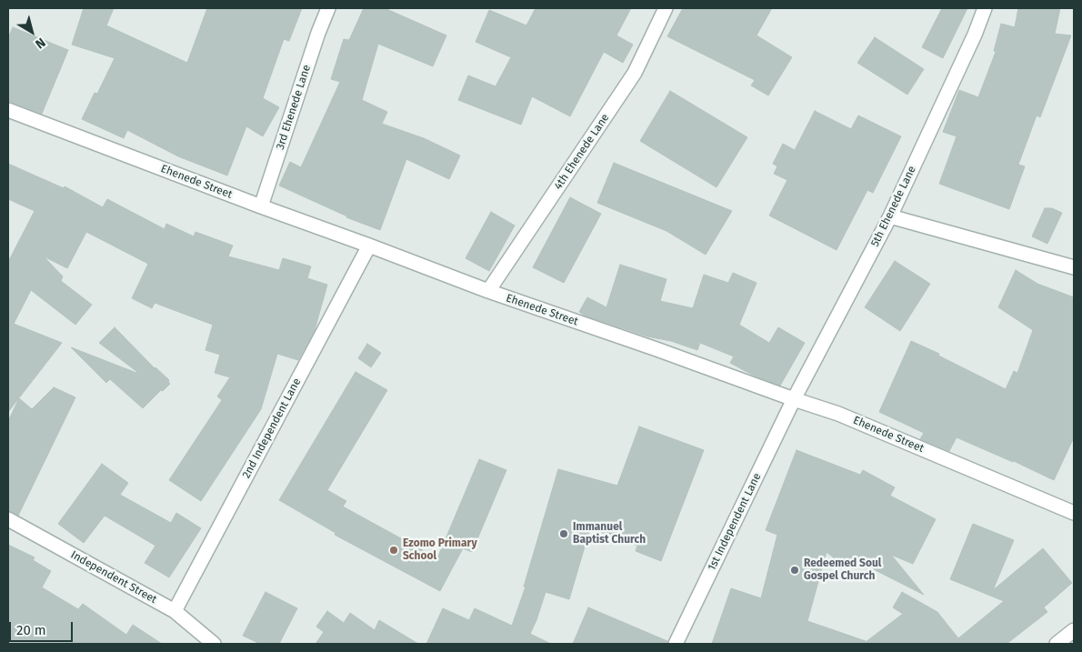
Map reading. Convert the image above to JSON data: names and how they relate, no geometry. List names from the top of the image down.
{
  "streets": {
    "street": [
      "3rd Ehenede Lane",
      "4th Ehenede Lane",
      "Ehenede Street",
      "5th Ehenede Lane",
      "2nd Independent Lane",
      "1st Independent Lane",
      "Independent Street"
    ]
  },
  "crossings": [
    ["3rd Ehenede Lane", "Ehenede Street"],
    ["4th Ehenede Lane", "Ehenede Street"],
    ["Ehenede Street", "5th Ehenede Lane"],
    ["Ehenede Street", "2nd Independent Lane"],
    ["Ehenede Street", "1st Independent Lane"],
    ["5th Ehenede Lane", "1st Independent Lane"],
    ["2nd Independent Lane", "Independent Street"]
  ],
  "places": ["Immanuel Baptist Church", "Ezomo Primary School", "Redeemed Soul Gospel Church"],
  "scale_bar": "20 m",
  "north": "bottom right"
}
